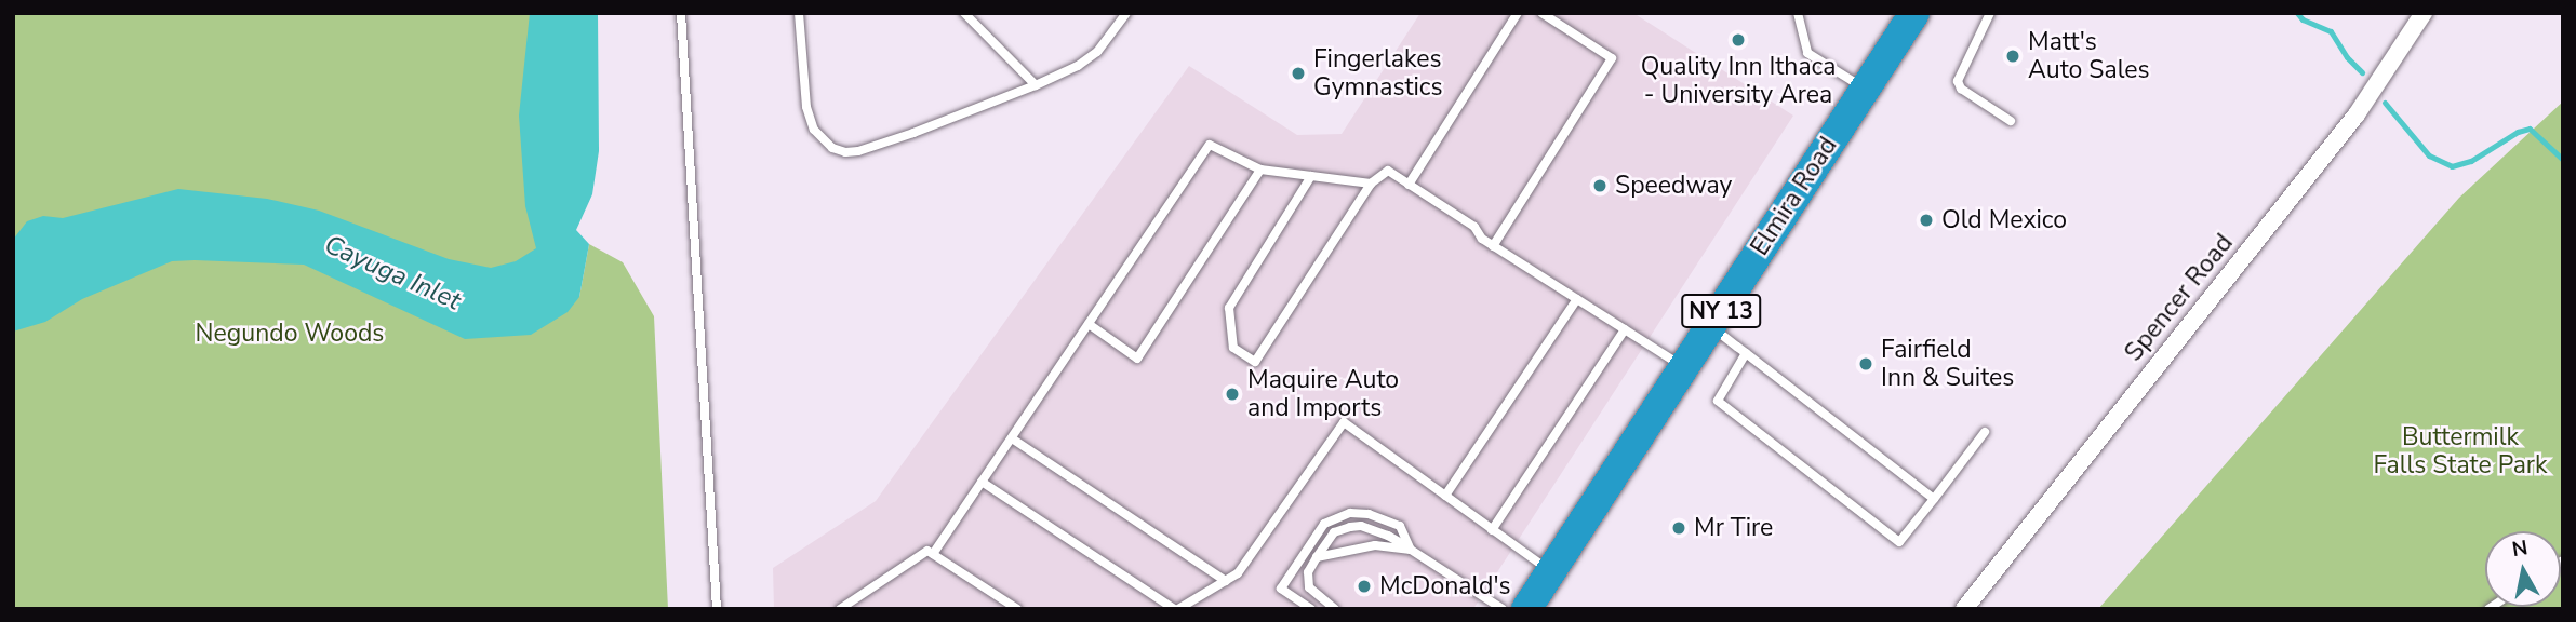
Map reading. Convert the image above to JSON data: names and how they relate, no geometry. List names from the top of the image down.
{
  "streets": {
    "highway": ["Elmira Road", "NY 13"],
    "street": ["Spencer Road"]
  },
  "water": ["Cayuga Inlet"],
  "parks": ["Negundo Woods", "Buttermilk Falls State Park"],
  "places": [
    "Quality Inn Ithaca - University Area",
    "Matt's Auto Sales",
    "Fingerlakes Gymnastics",
    "Speedway",
    "Old Mexico",
    "Fairfield Inn & Suites",
    "Maquire Auto and Imports",
    "Mr Tire",
    "McDonald's"
  ],
  "north": "top"
}
